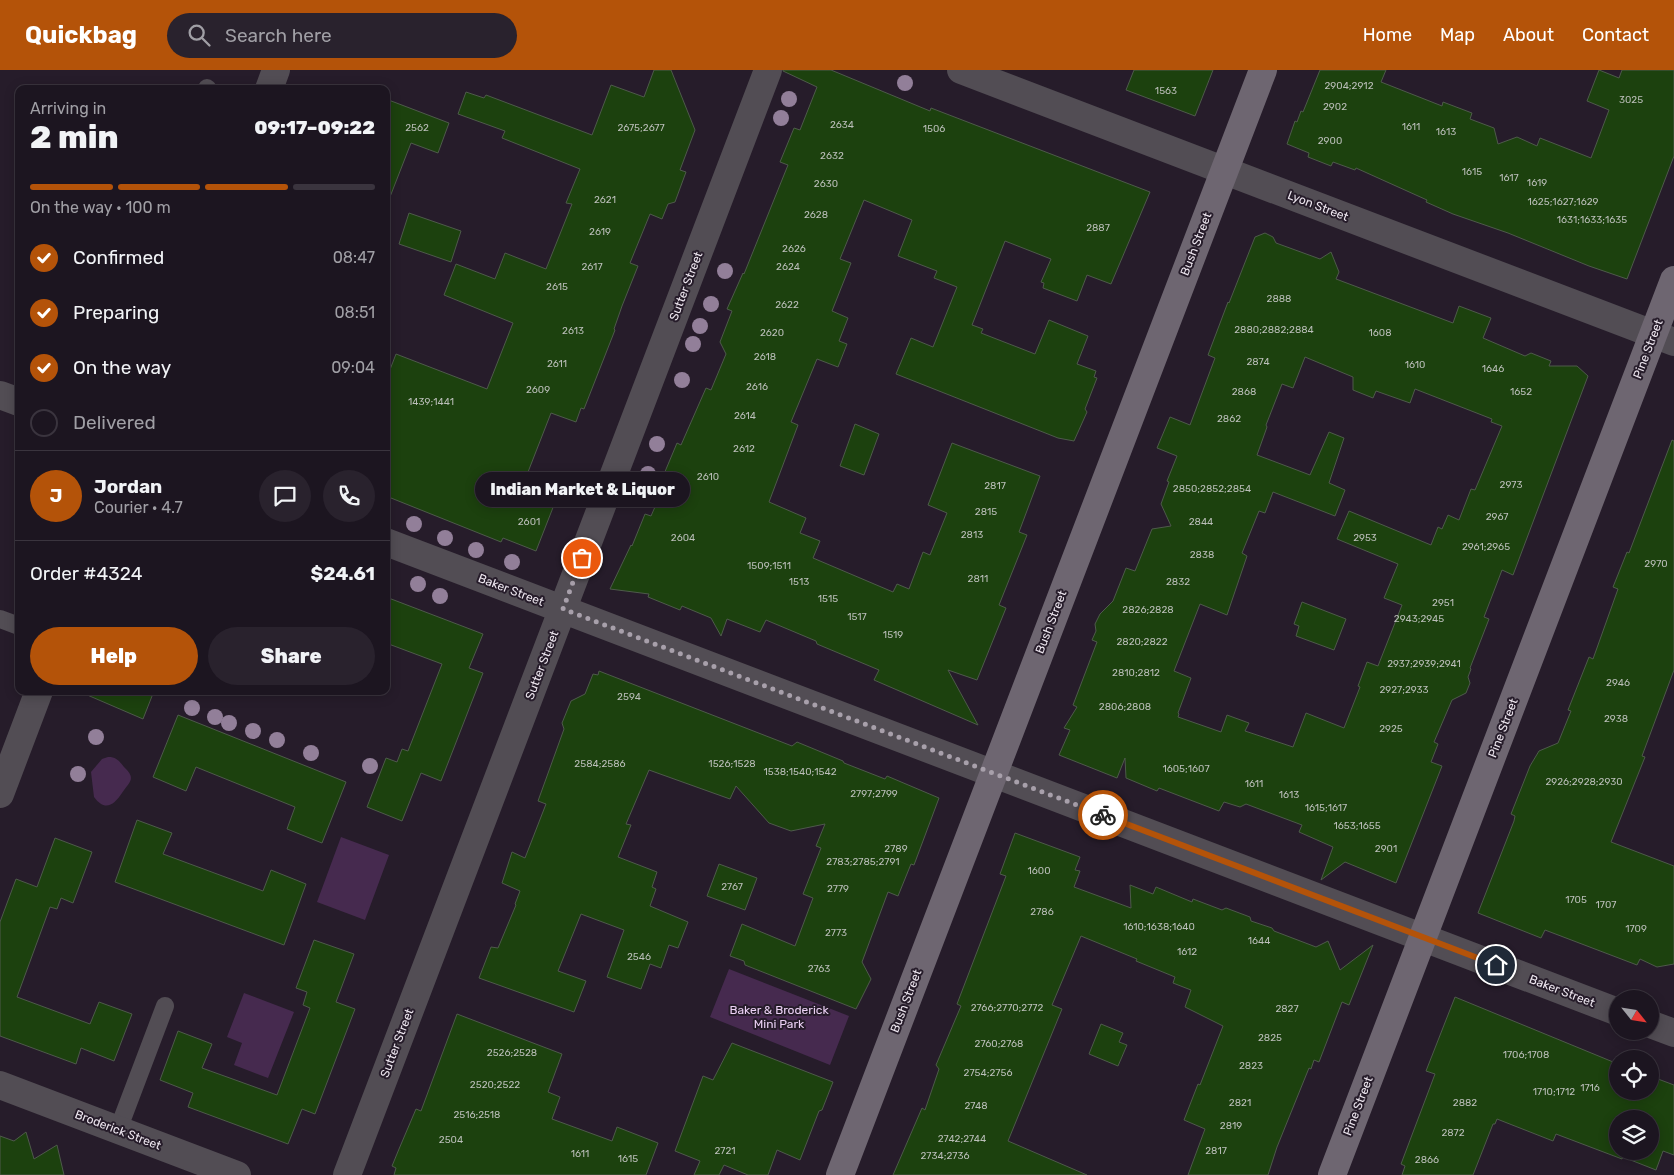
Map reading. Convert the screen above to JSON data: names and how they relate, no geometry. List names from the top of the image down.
{
  "streets": {
    "main road": ["Bush Street", "Pine Street"],
    "street": [
      "Lyon Street",
      "Sutter Street",
      "Baker Street",
      "Broderick Street"
    ]
  },
  "crossings": [
    ["Lyon Street", "Bush Street"],
    ["Lyon Street", "Pine Street"],
    ["Bush Street", "Baker Street"],
    ["Sutter Street", "Baker Street"],
    ["Pine Street", "Baker Street"]
  ],
  "parks": ["Baker & Broderick Mini Park"],
  "places": ["Indian Market & Liquor"],
  "house_numbers": [
    "2904;2912",
    "1563",
    "3025",
    "2902",
    "2634",
    "1611",
    "2562",
    "2675;2677",
    "1506",
    "1613",
    "2900",
    "2632",
    "1615",
    "1617",
    "1619",
    "2630",
    "2621",
    "1625;1627;1629",
    "2628",
    "1631;1633;1635",
    "2887",
    "2619",
    "2626",
    "2617",
    "2624",
    "2615",
    "2888",
    "2622",
    "2880;2882;2884",
    "2613",
    "2620",
    "1608",
    "2618",
    "2874",
    "2611",
    "1610",
    "1646",
    "2616",
    "2609",
    "2868",
    "1652",
    "1439;1441",
    "2614",
    "2862",
    "2612",
    "2610",
    "2973",
    "2817",
    "2850;2852;2854",
    "2815",
    "2967",
    "2601",
    "2844",
    "2813",
    "2604",
    "2953",
    "2961;2965",
    "2838",
    "2970",
    "1509;1511",
    "2811",
    "1513",
    "2832",
    "1515",
    "2951",
    "2826;2828",
    "1517",
    "2943;2945",
    "1519",
    "2820;2822",
    "2937;2939;2941",
    "2810;2812",
    "2946",
    "2927;2933",
    "2594",
    "2806;2808",
    "2938",
    "2925",
    "2584;2586",
    "1526;1528",
    "1605;1607",
    "1538;1540;1542",
    "2926;2928;2930",
    "1611",
    "2797;2799",
    "1613",
    "1615;1617",
    "1653;1655",
    "2789",
    "2901",
    "2783;2785;2791",
    "1600",
    "2767",
    "2779",
    "1705",
    "1707",
    "2786",
    "1610;1638;1640",
    "1709",
    "2773",
    "1644",
    "1612",
    "2546",
    "2763",
    "2766;2770;2772",
    "2827",
    "2825",
    "2760;2768",
    "2526;2528",
    "1706;1708",
    "2823",
    "2754;2756",
    "2520;2522",
    "1716",
    "1710;1712",
    "2821",
    "2882",
    "2748",
    "2516;2518",
    "2819",
    "2872",
    "2742;2744",
    "2504",
    "2721",
    "2817",
    "1611",
    "2734;2736",
    "1615",
    "2866"
  ],
  "north": "bottom right",
  "page": {
    "header": "Quickbag",
    "search": "Search here",
    "nav": [
      "Home",
      "Map",
      "About",
      "Contact"
    ],
    "heading": ["2 min", "Arriving in", "09:17–09:22"],
    "panel": [
      "Jordan",
      "Courier · 4.7",
      "Order #4324",
      "$24.61"
    ],
    "bar": "On the way · 100 m",
    "list": [
      ["Confirmed", "08:47"],
      ["Preparing", "08:51"],
      ["On the way", "09:04"],
      "Delivered"
    ],
    "round": "J",
    "bubble": "Indian Market & Liquor",
    "buttons": ["Help", "Share"]
  }
}
